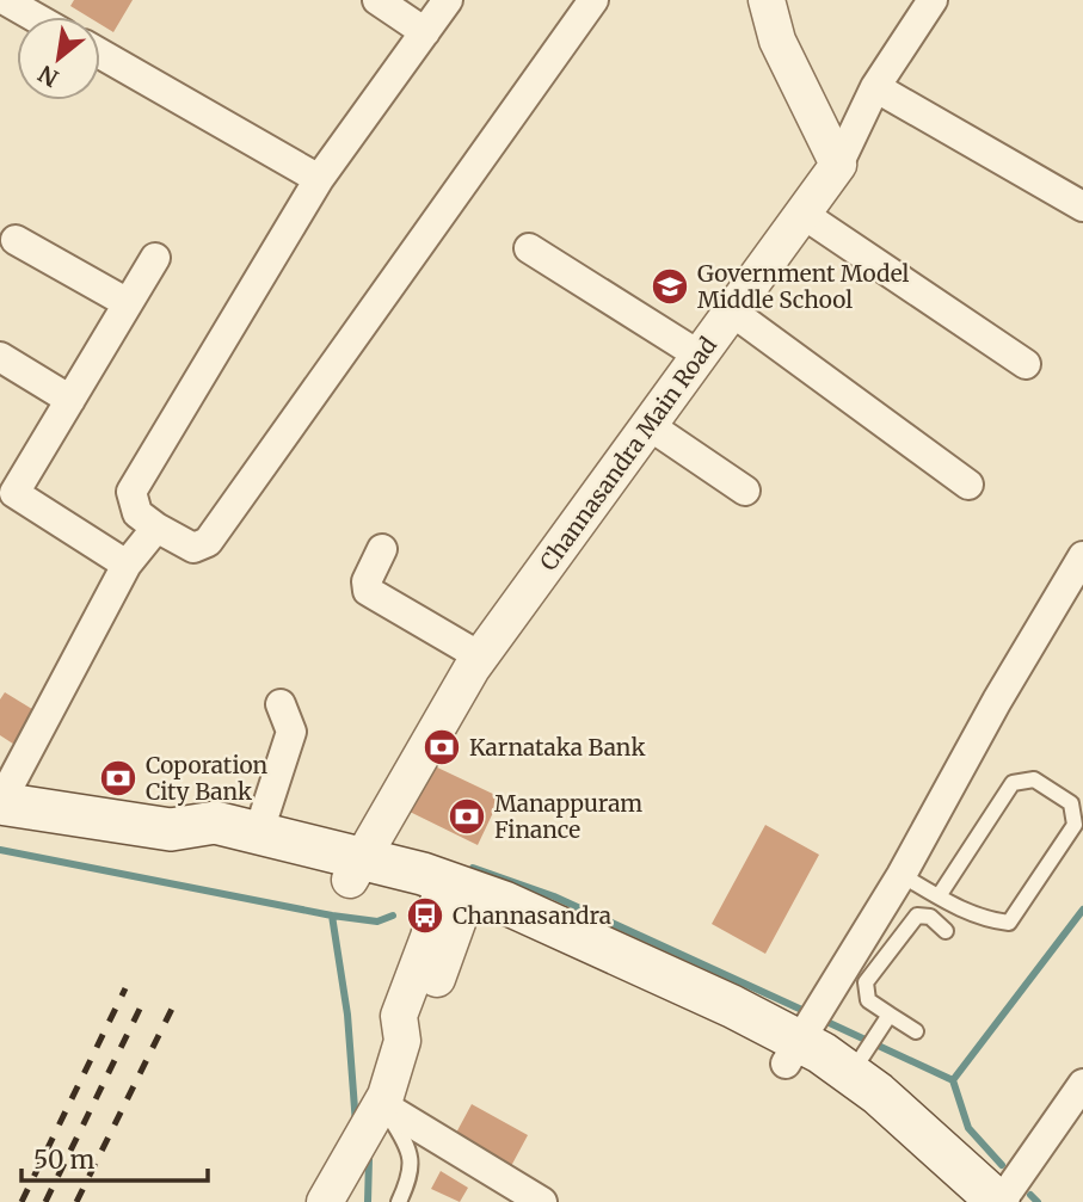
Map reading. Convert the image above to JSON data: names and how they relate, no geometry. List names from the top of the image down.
{
  "streets": {
    "street": ["Channasandra Main Road"]
  },
  "places": {
    "school or university": ["Government Model Middle School"],
    "bank": ["Karnataka Bank", "Coporation City Bank", "Manappuram Finance"],
    "bus stop": ["Channasandra"]
  },
  "scale_bar": "50 m",
  "north": "bottom left"
}
